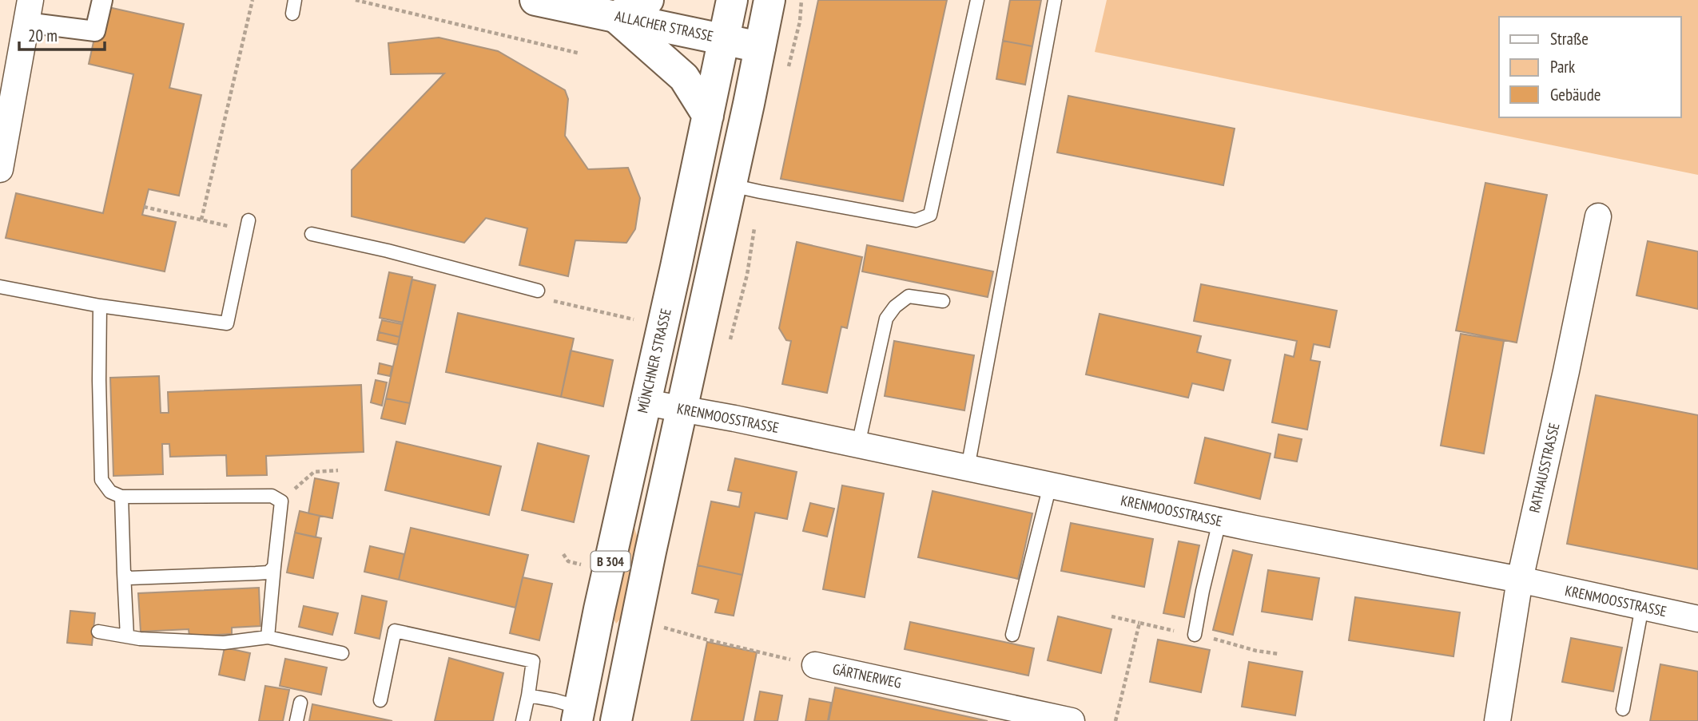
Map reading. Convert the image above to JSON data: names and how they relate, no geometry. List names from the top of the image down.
{
  "streets": {
    "main road": ["ALLACHER STRASSE", "MÜNCHNER STRASSE", "B 304"],
    "street": ["KRENMOOSSTRASSE", "RATHAUSSTRASSE", "GÄRTNERWEG"]
  },
  "crossings": [
    ["ALLACHER STRASSE", "MÜNCHNER STRASSE"],
    ["ALLACHER STRASSE", "B 304"],
    ["MÜNCHNER STRASSE", "KRENMOOSSTRASSE"],
    ["KRENMOOSSTRASSE", "RATHAUSSTRASSE"],
    ["KRENMOOSSTRASSE", "B 304"]
  ],
  "legend": ["Straße", "Park", "Gebäude"],
  "scale_bar": "20 m"
}
